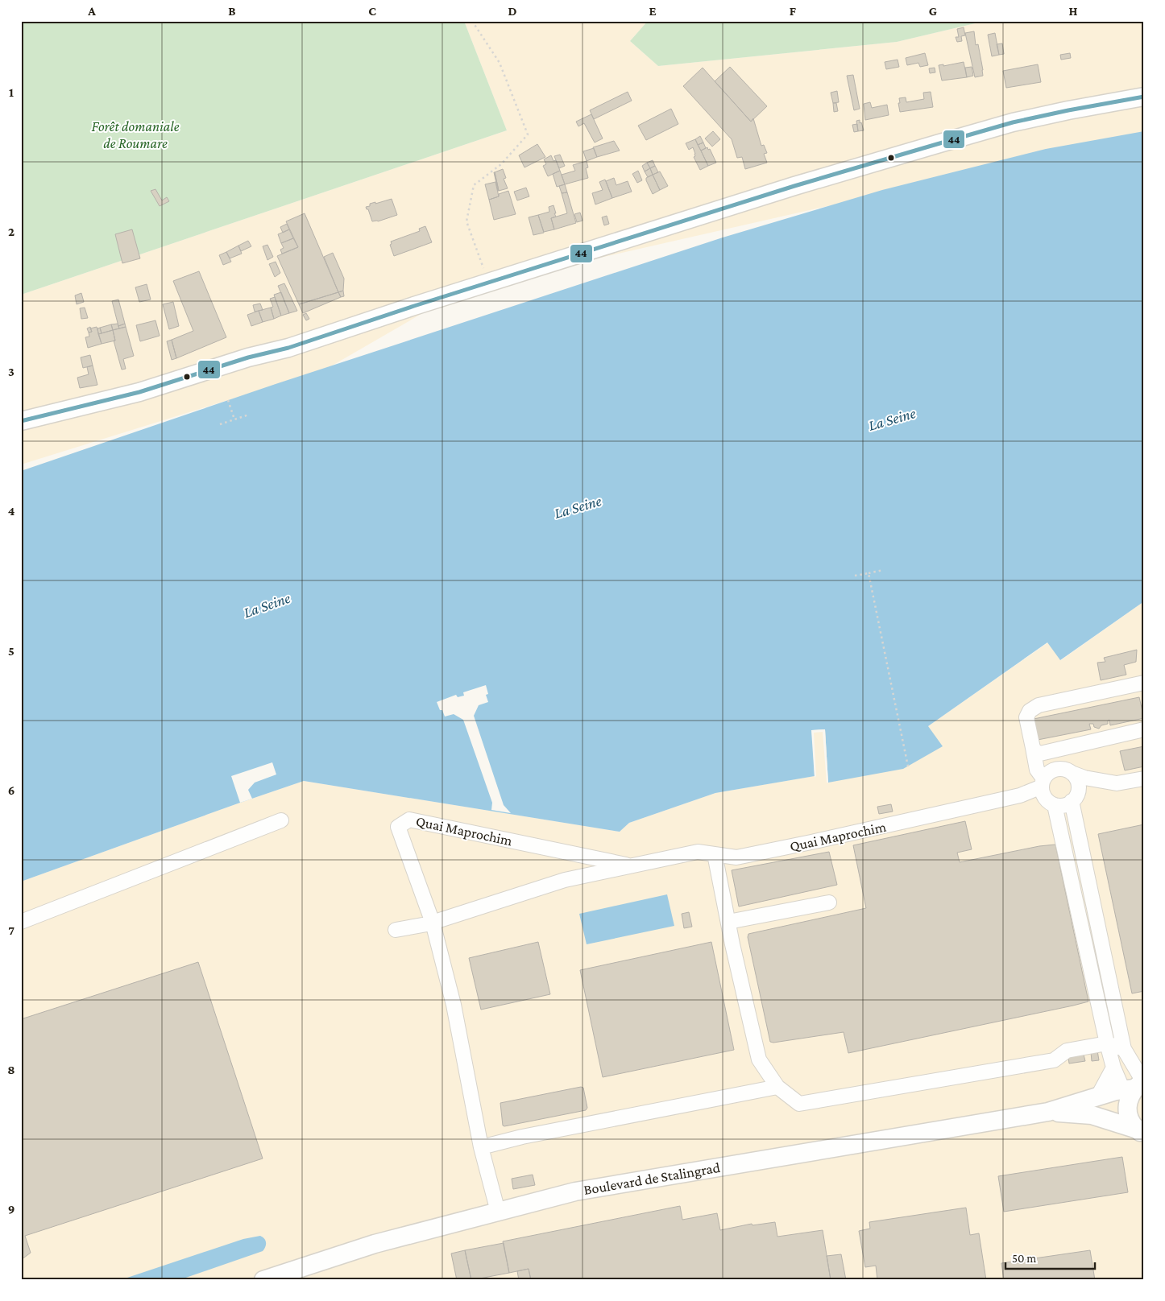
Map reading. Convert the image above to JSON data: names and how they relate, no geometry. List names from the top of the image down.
{
  "streets": {
    "main road": ["Boulevard de Stalingrad"],
    "lane": ["Quai Maprochim"]
  },
  "crossings": [
    ["Quai Maprochim", "Boulevard de Stalingrad"]
  ],
  "water": ["La Seine"],
  "parks": ["Forêt domaniale de Roumare"],
  "lines": ["transit line 44"],
  "scale_bar": "50 m",
  "grid": {
    "columns": [
      "A",
      "B",
      "C",
      "D",
      "E",
      "F",
      "G",
      "H"
    ],
    "rows": [
      "1",
      "2",
      "3",
      "4",
      "5",
      "6",
      "7",
      "8",
      "9"
    ]
  }
}
